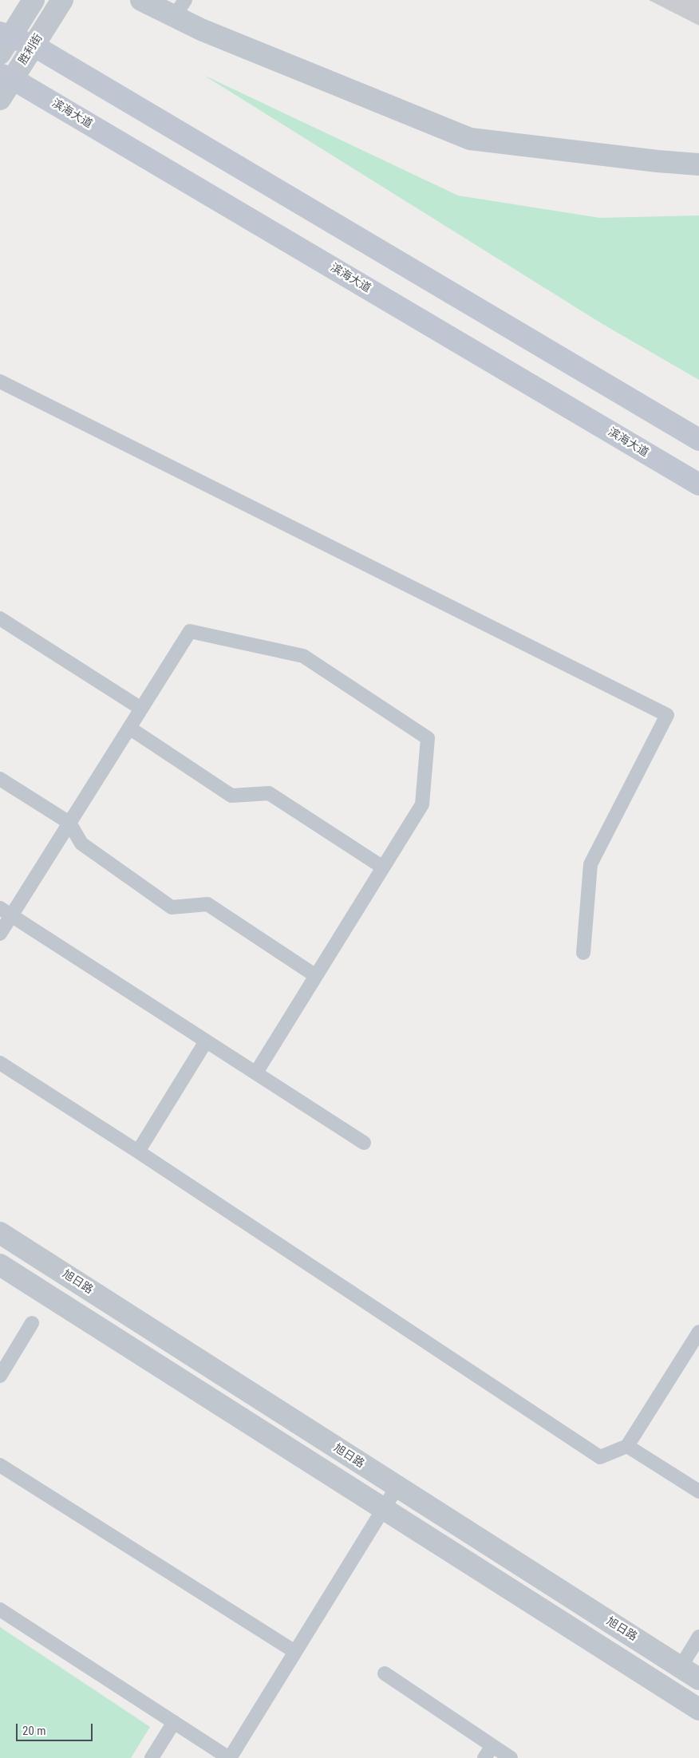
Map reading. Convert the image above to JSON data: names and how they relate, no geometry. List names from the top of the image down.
{
  "streets": {
    "main road": ["滨海大道"],
    "street": ["胜利街", "旭日路"]
  },
  "crossings": [
    ["胜利街", "滨海大道"]
  ],
  "scale_bar": "20 m"
}
